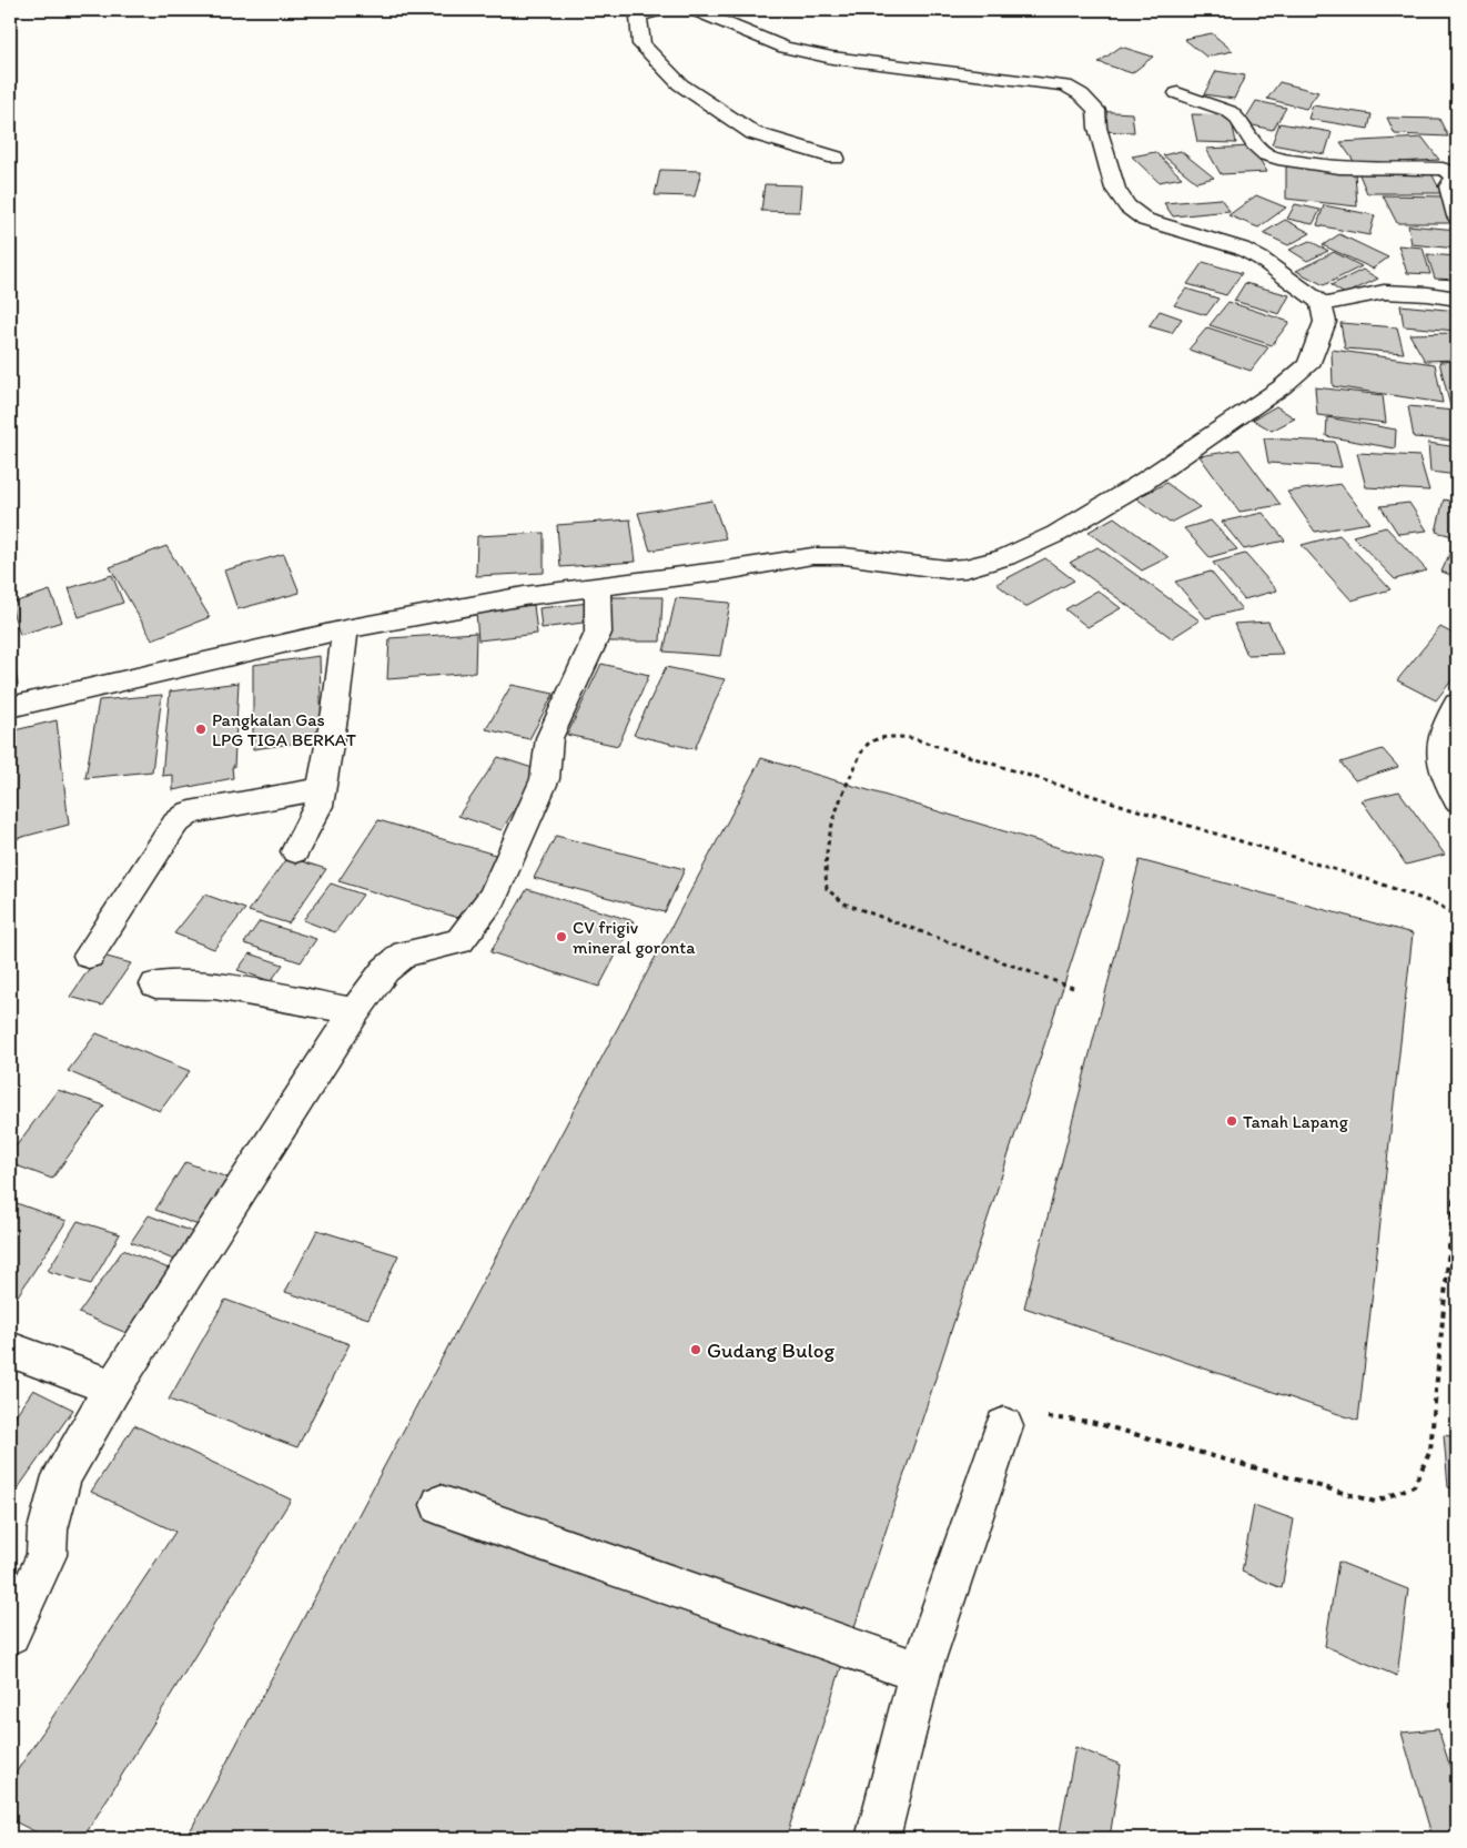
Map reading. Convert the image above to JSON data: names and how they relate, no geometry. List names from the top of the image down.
{
  "places": [
    "Pangkalan Gas LPG TIGA BERKAT",
    "CV frigiv mineral goronta",
    "Tanah Lapang",
    "Gudang Bulog"
  ]
}
